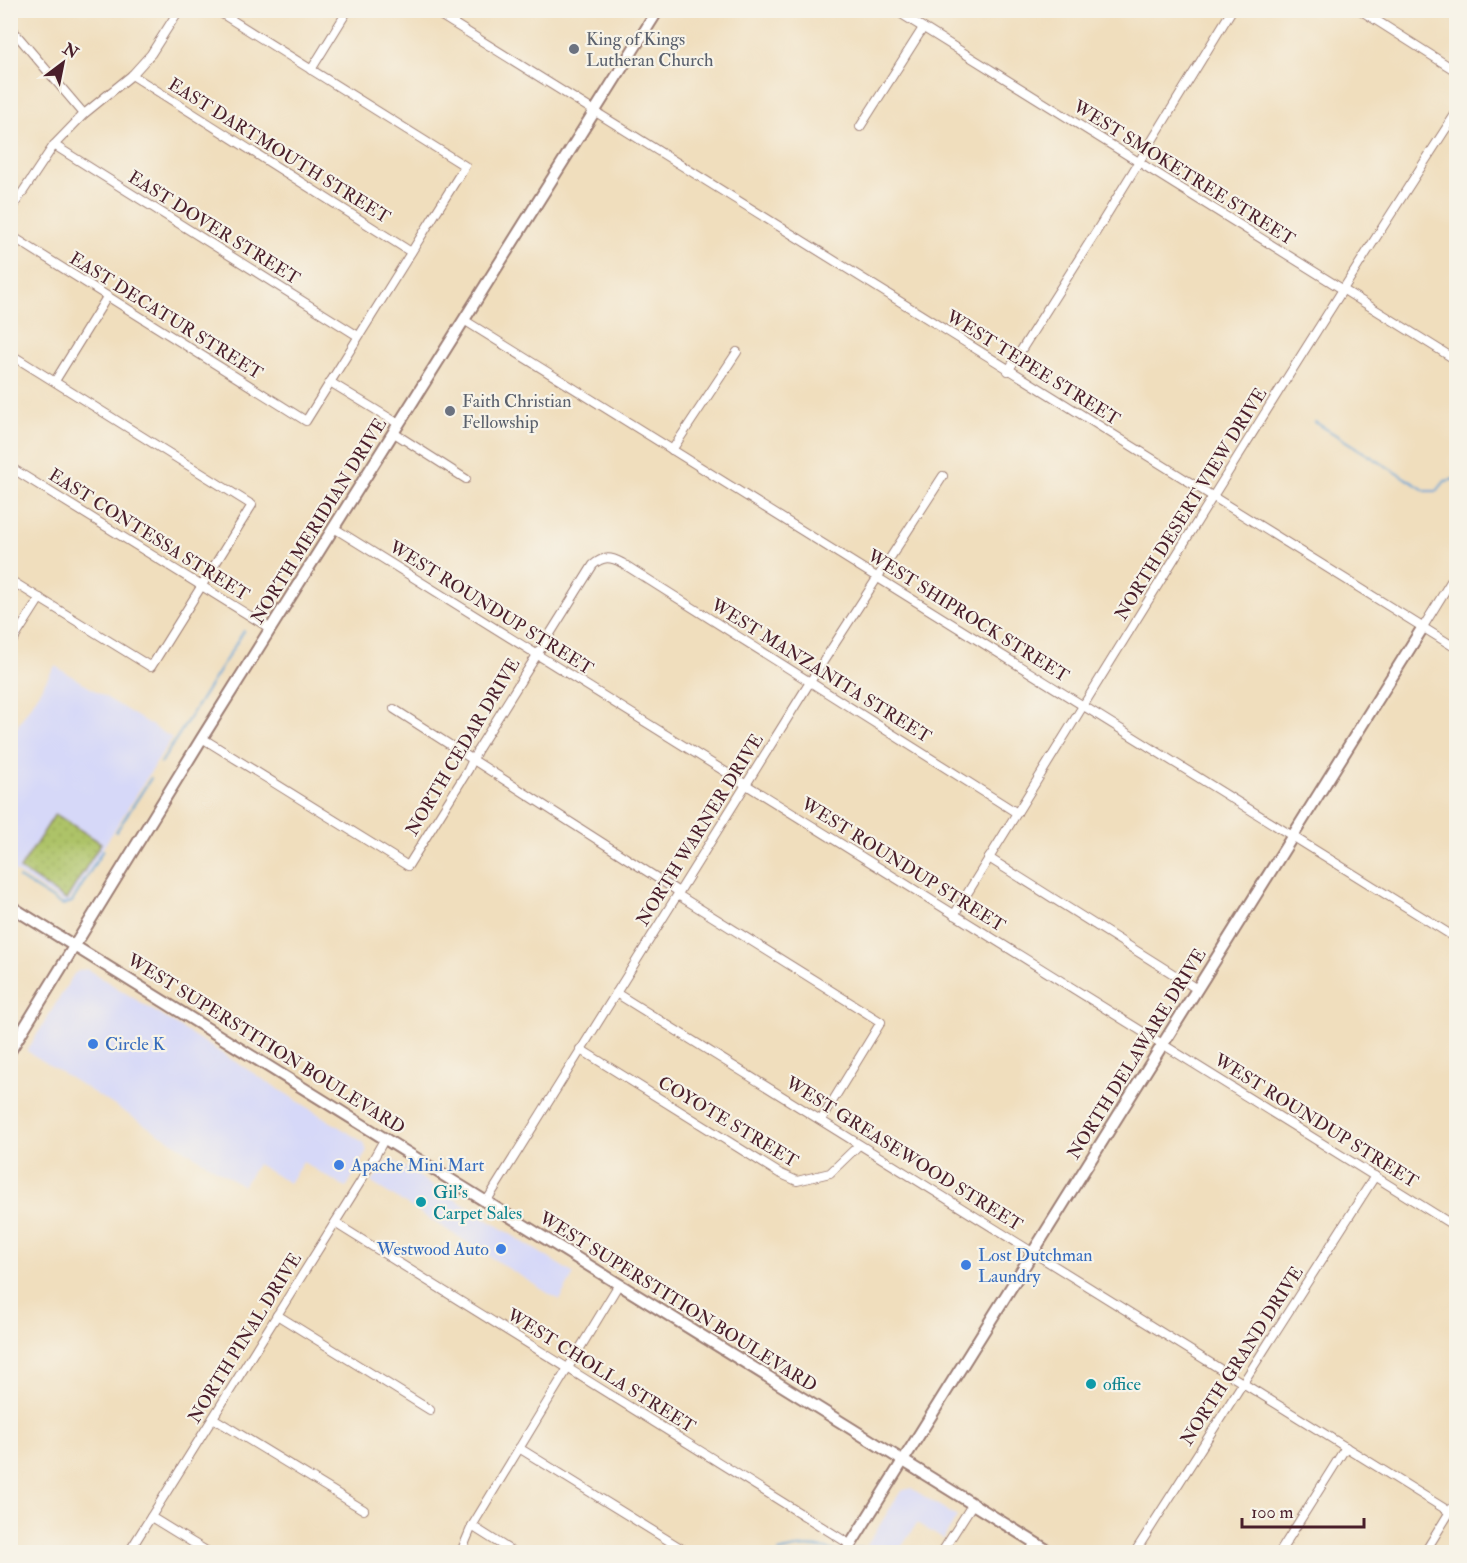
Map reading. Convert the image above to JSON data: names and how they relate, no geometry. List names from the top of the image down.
{
  "streets": {
    "street": [
      "EAST DARTMOUTH STREET",
      "WEST SMOKETREE STREET",
      "EAST DOVER STREET",
      "EAST DECATUR STREET",
      "WEST TEPEE STREET",
      "NORTH DESERT VIEW DRIVE",
      "NORTH MERIDIAN DRIVE",
      "EAST CONTESSA STREET",
      "WEST ROUNDUP STREET",
      "WEST SHIPROCK STREET",
      "WEST MANZANITA STREET",
      "NORTH CEDAR DRIVE",
      "NORTH WARNER DRIVE",
      "WEST SUPERSTITION BOULEVARD",
      "NORTH DELAWARE DRIVE",
      "COYOTE STREET",
      "WEST GREASEWOOD STREET",
      "NORTH PINAL DRIVE",
      "NORTH GRAND DRIVE",
      "WEST CHOLLA STREET"
    ]
  },
  "crossings": [
    ["WEST SMOKETREE STREET", "NORTH DESERT VIEW DRIVE"],
    ["WEST TEPEE STREET", "NORTH DESERT VIEW DRIVE"],
    ["WEST TEPEE STREET", "NORTH MERIDIAN DRIVE"],
    ["WEST TEPEE STREET", "NORTH DELAWARE DRIVE"],
    ["NORTH DESERT VIEW DRIVE", "WEST ROUNDUP STREET"],
    ["NORTH DESERT VIEW DRIVE", "WEST SHIPROCK STREET"],
    ["NORTH DESERT VIEW DRIVE", "WEST MANZANITA STREET"],
    ["NORTH MERIDIAN DRIVE", "EAST CONTESSA STREET"],
    ["NORTH MERIDIAN DRIVE", "WEST ROUNDUP STREET"],
    ["NORTH MERIDIAN DRIVE", "WEST SHIPROCK STREET"],
    ["NORTH MERIDIAN DRIVE", "NORTH CEDAR DRIVE"],
    ["NORTH MERIDIAN DRIVE", "WEST SUPERSTITION BOULEVARD"],
    ["WEST ROUNDUP STREET", "NORTH CEDAR DRIVE"],
    ["WEST ROUNDUP STREET", "NORTH WARNER DRIVE"],
    ["WEST ROUNDUP STREET", "NORTH DELAWARE DRIVE"],
    ["WEST ROUNDUP STREET", "NORTH GRAND DRIVE"],
    ["WEST SHIPROCK STREET", "NORTH WARNER DRIVE"],
    ["WEST SHIPROCK STREET", "NORTH DELAWARE DRIVE"],
    ["WEST MANZANITA STREET", "NORTH CEDAR DRIVE"],
    ["WEST MANZANITA STREET", "NORTH WARNER DRIVE"],
    ["NORTH WARNER DRIVE", "WEST SUPERSTITION BOULEVARD"],
    ["NORTH WARNER DRIVE", "COYOTE STREET"],
    ["NORTH WARNER DRIVE", "WEST GREASEWOOD STREET"],
    ["WEST SUPERSTITION BOULEVARD", "NORTH DELAWARE DRIVE"],
    ["WEST SUPERSTITION BOULEVARD", "NORTH PINAL DRIVE"],
    ["NORTH DELAWARE DRIVE", "WEST GREASEWOOD STREET"],
    ["NORTH DELAWARE DRIVE", "WEST CHOLLA STREET"],
    ["COYOTE STREET", "WEST GREASEWOOD STREET"],
    ["WEST GREASEWOOD STREET", "NORTH GRAND DRIVE"],
    ["NORTH PINAL DRIVE", "WEST CHOLLA STREET"]
  ],
  "places": [
    "King of Kings Lutheran Church",
    "Faith Christian Fellowship",
    "Circle K",
    "Apache Mini Mart",
    "Gil's Carpet Sales",
    "Westwood Auto",
    "Lost Dutchman Laundry",
    "office"
  ],
  "scale_bar": "100 m",
  "north": "top right"
}
